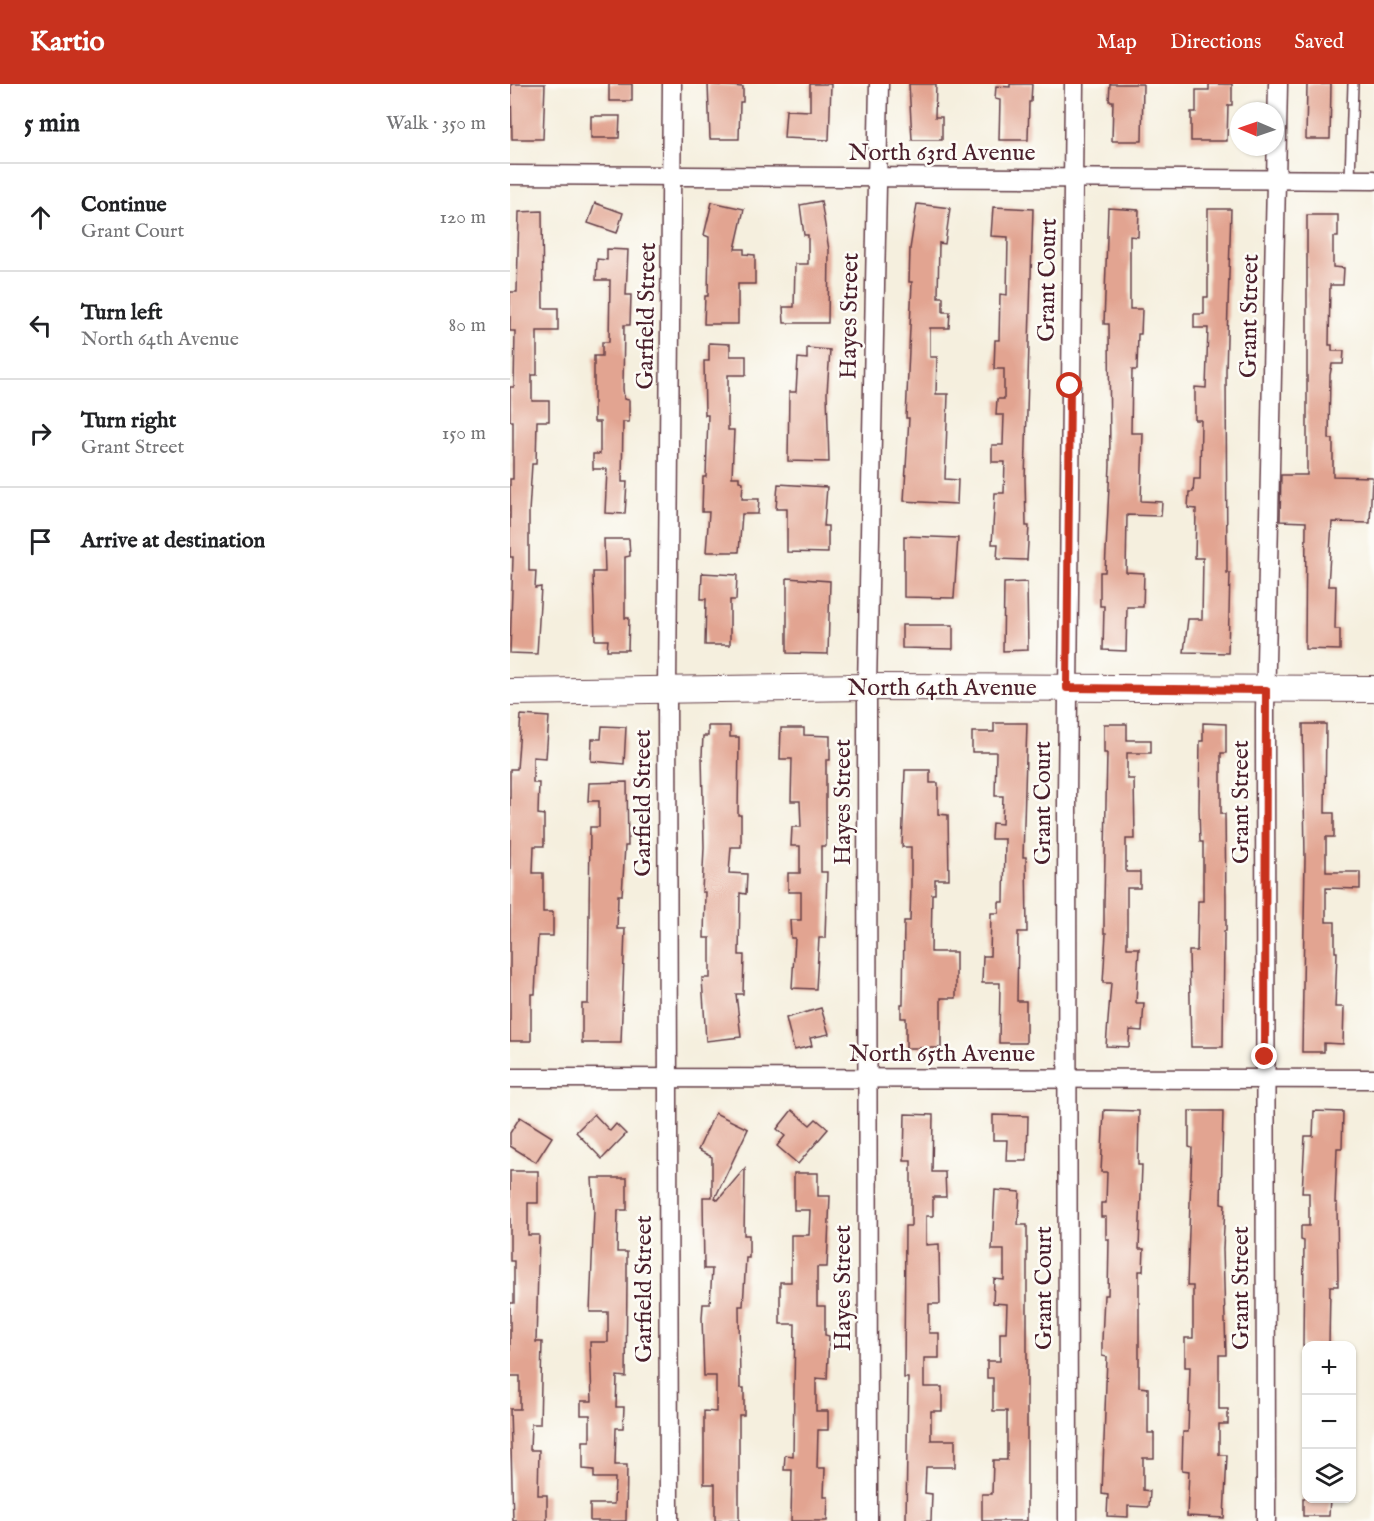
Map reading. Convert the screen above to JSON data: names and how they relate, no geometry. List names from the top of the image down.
{
  "streets": {
    "street": [
      "North 63rd Avenue",
      "Grant Court",
      "Garfield Street",
      "Hayes Street",
      "Grant Street",
      "North 64th Avenue",
      "North 65th Avenue"
    ]
  },
  "crossings": [
    ["North 63rd Avenue", "Grant Court"],
    ["North 63rd Avenue", "Garfield Street"],
    ["North 63rd Avenue", "Hayes Street"],
    ["North 63rd Avenue", "Grant Street"],
    ["Grant Court", "North 64th Avenue"],
    ["Grant Court", "North 65th Avenue"],
    ["Garfield Street", "North 64th Avenue"],
    ["Garfield Street", "North 65th Avenue"],
    ["Hayes Street", "North 64th Avenue"],
    ["Hayes Street", "North 65th Avenue"],
    ["Grant Street", "North 64th Avenue"],
    ["Grant Street", "North 65th Avenue"]
  ],
  "north": "left",
  "page": {
    "header": "Kartio",
    "nav": ["Map", "Directions", "Saved"],
    "heading": ["5 min", "Walk · 350 m"],
    "list": [
      ["Continue", "Grant Court", "120 m"],
      ["Turn left", "North 64th Avenue", "80 m"],
      ["Turn right", "Grant Street", "150 m"],
      "Arrive at destination"
    ],
    "map_buttons": ["+", "−"]
  }
}
